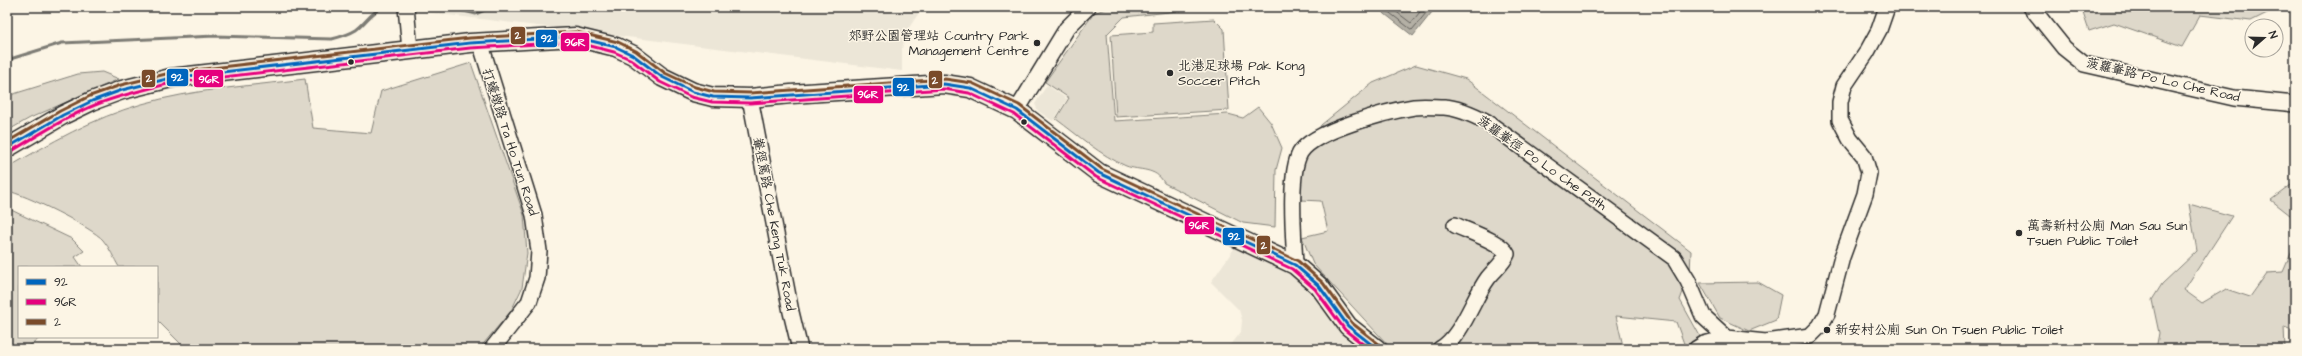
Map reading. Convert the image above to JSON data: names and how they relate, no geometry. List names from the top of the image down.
{
  "streets": {
    "street": [
      "菠蘿輋路 Po Lo Che Road",
      "打蠔墩路 Ta Ho Tun Road",
      "菠蘿輋徑 Po Lo Che Path",
      "輋徑篤路 Che Keng Tuk Road"
    ]
  },
  "places": [
    "郊野公園管理站 Country Park Management Centre",
    "北港足球場 Pak Kong Soccer Pitch",
    "萬壽新村公廁 Man Sau Sun Tsuen Public Toilet",
    "新安村公廁 Sun On Tsuen Public Toilet"
  ],
  "lines": ["transit line 2", "transit line 92", "transit line 96R"],
  "legend": ["92", "96R", "2"],
  "north": "right"
}
